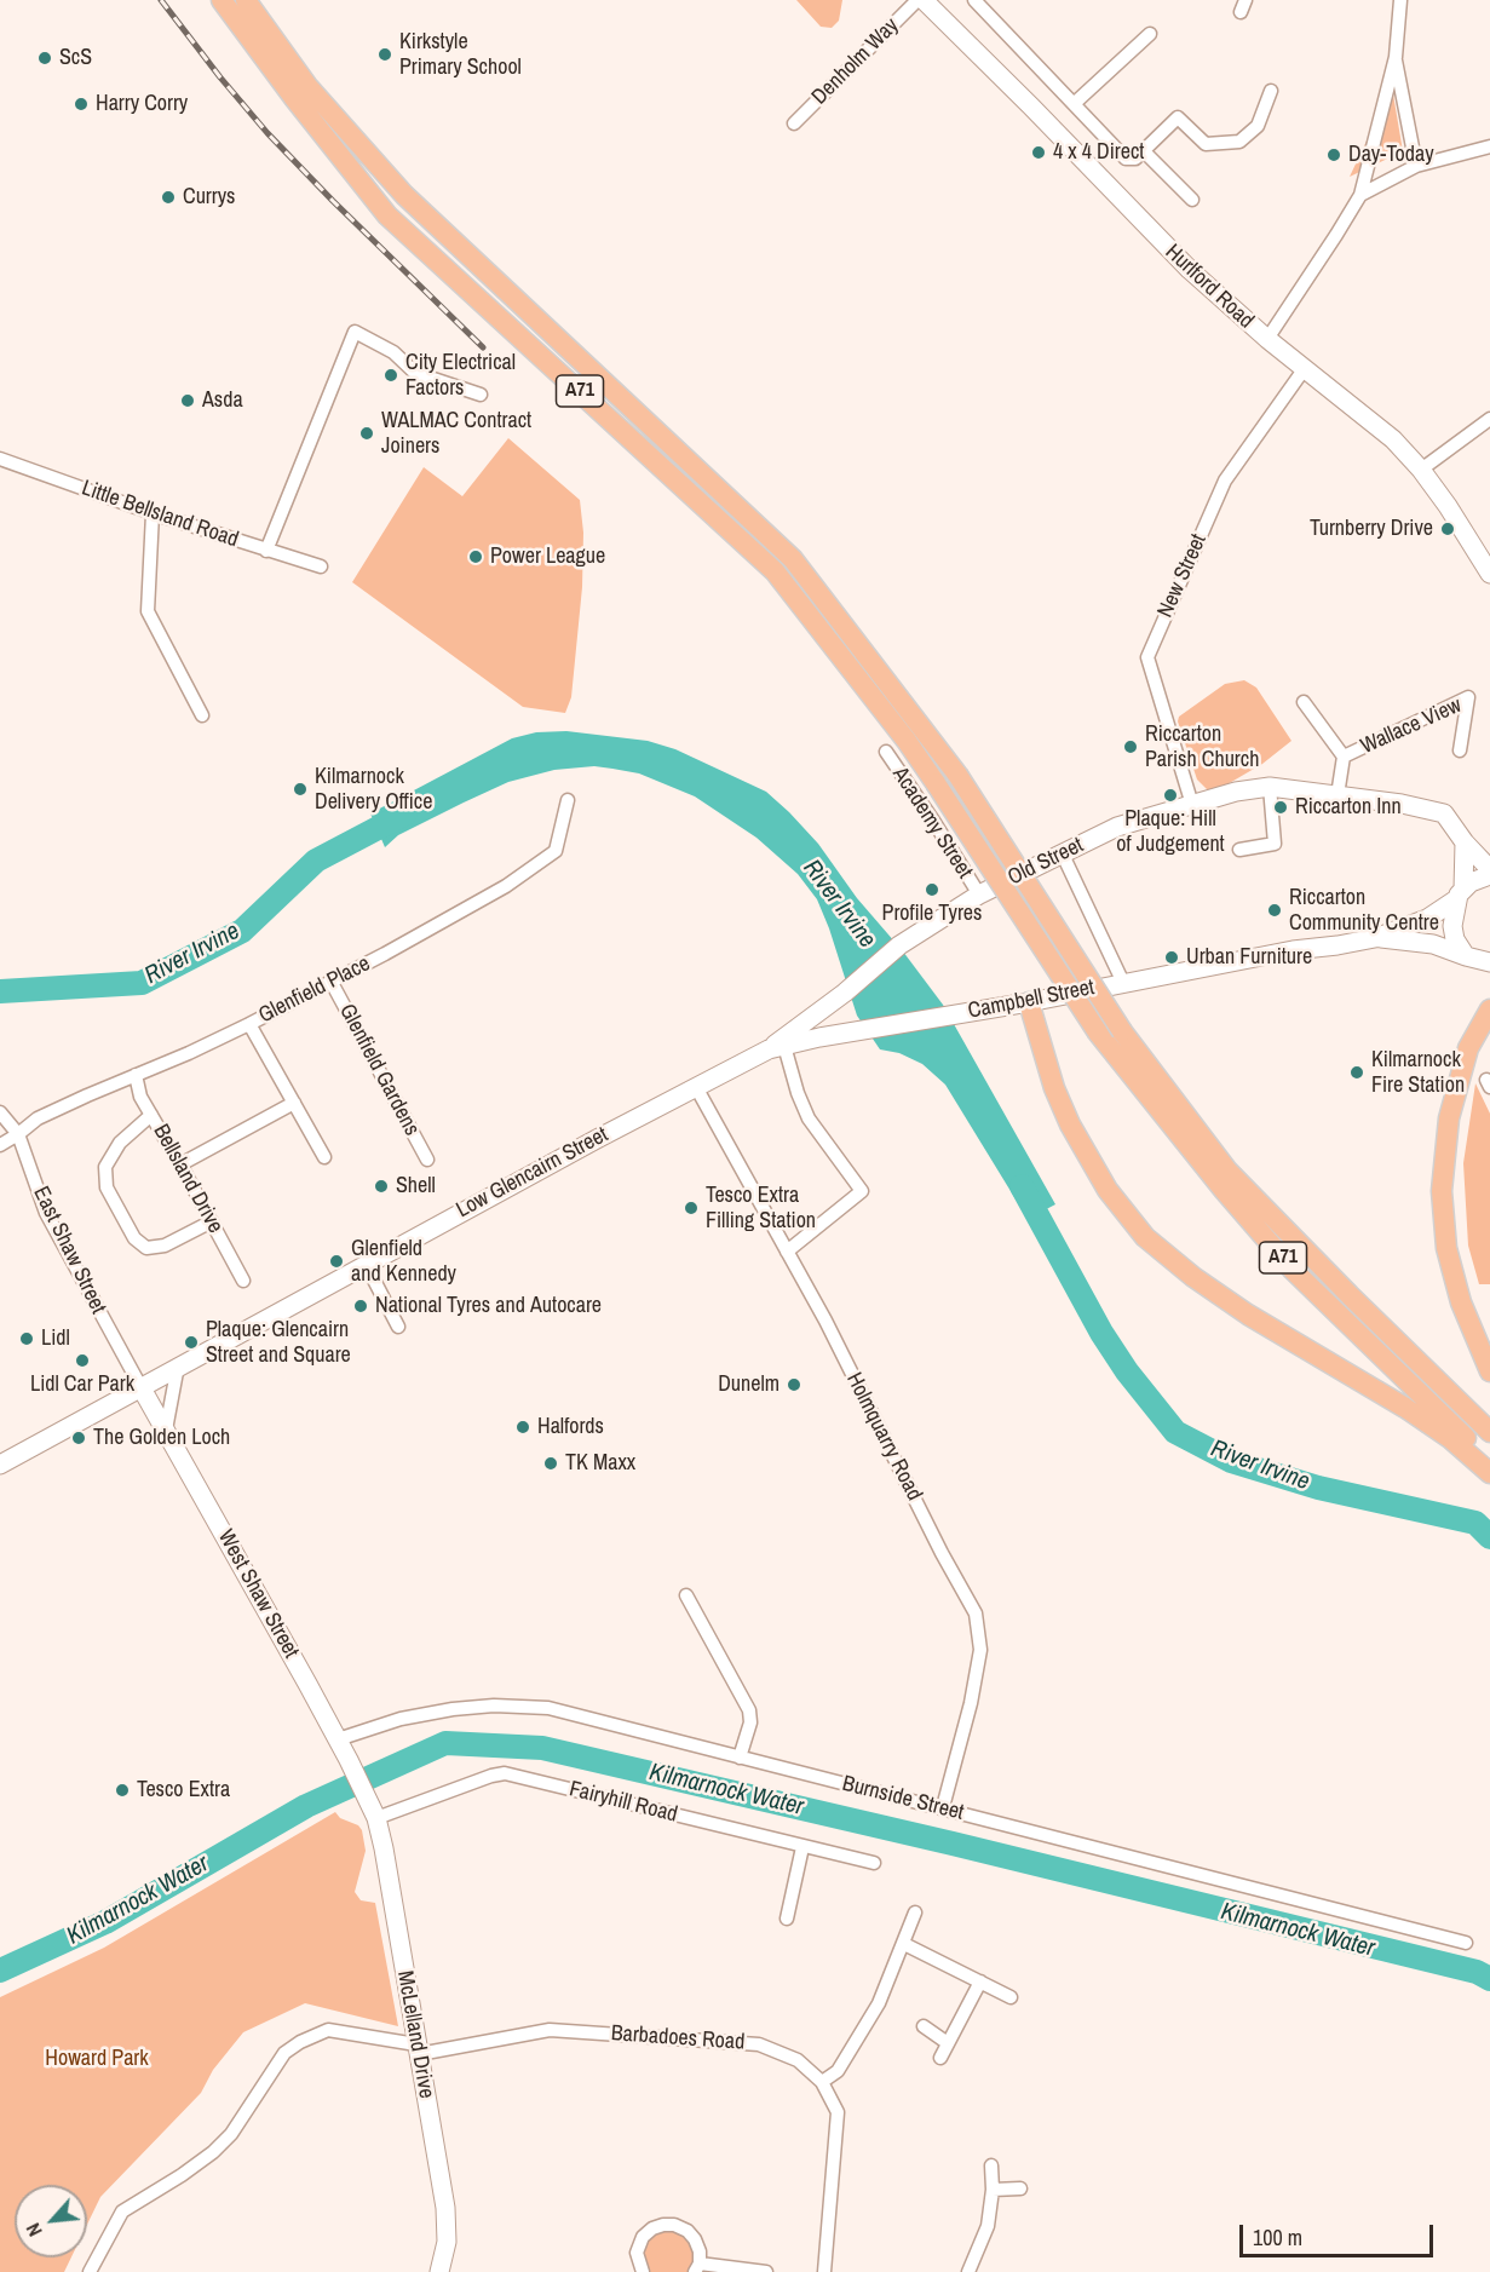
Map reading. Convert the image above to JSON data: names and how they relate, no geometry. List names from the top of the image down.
{
  "streets": {
    "main road": [
      "Hurlford Road",
      "A71",
      "Old Street",
      "Campbell Street",
      "Low Glencairn Street",
      "West Shaw Street",
      "McLelland Drive"
    ],
    "street": [
      "Denholm Way",
      "Little Bellsland Road",
      "New Street",
      "Wallace View",
      "Academy Street",
      "Glenfield Place",
      "Glenfield Gardens",
      "Bellsland Drive",
      "East Shaw Street",
      "Holmquarry Road",
      "Burnside Street",
      "Fairyhill Road",
      "Barbadoes Road"
    ]
  },
  "crossings": [
    ["Denholm Way", "Hurlford Road"],
    ["Hurlford Road", "New Street"],
    ["New Street", "Old Street"],
    ["Wallace View", "Old Street"],
    ["Academy Street", "Old Street"],
    ["Old Street", "Campbell Street"],
    ["Glenfield Place", "Glenfield Gardens"],
    ["Glenfield Place", "Bellsland Drive"],
    ["Glenfield Place", "East Shaw Street"],
    ["Campbell Street", "Low Glencairn Street"],
    ["Campbell Street", "Holmquarry Road"],
    ["Low Glencairn Street", "East Shaw Street"],
    ["Low Glencairn Street", "Holmquarry Road"],
    ["Low Glencairn Street", "West Shaw Street"],
    ["East Shaw Street", "West Shaw Street"],
    ["Holmquarry Road", "Burnside Street"],
    ["West Shaw Street", "Burnside Street"],
    ["West Shaw Street", "McLelland Drive"],
    ["Fairyhill Road", "McLelland Drive"],
    ["McLelland Drive", "Barbadoes Road"]
  ],
  "water": ["River Irvine", "Kilmarnock Water"],
  "parks": ["Howard Park"],
  "places": [
    "Kirkstyle Primary School",
    "ScS",
    "Harry Corry",
    "4 x 4 Direct",
    "Day-Today",
    "Currys",
    "City Electrical Factors",
    "Asda",
    "WALMAC Contract Joiners",
    "Turnberry Drive",
    "Power League",
    "Riccarton Parish Church",
    "Kilmarnock Delivery Office",
    "Plaque: Hill of Judgement",
    "Riccarton Inn",
    "Profile Tyres",
    "Riccarton Community Centre",
    "Urban Furniture",
    "Kilmarnock Fire Station",
    "Shell",
    "Tesco Extra Filling Station",
    "Glenfield and Kennedy",
    "National Tyres and Autocare",
    "Lidl",
    "Plaque: Glencairn Street and Square",
    "Lidl Car Park",
    "Dunelm",
    "Halfords",
    "The Golden Loch",
    "TK Maxx",
    "Tesco Extra"
  ],
  "scale_bar": "100 m",
  "north": "bottom left"
}
